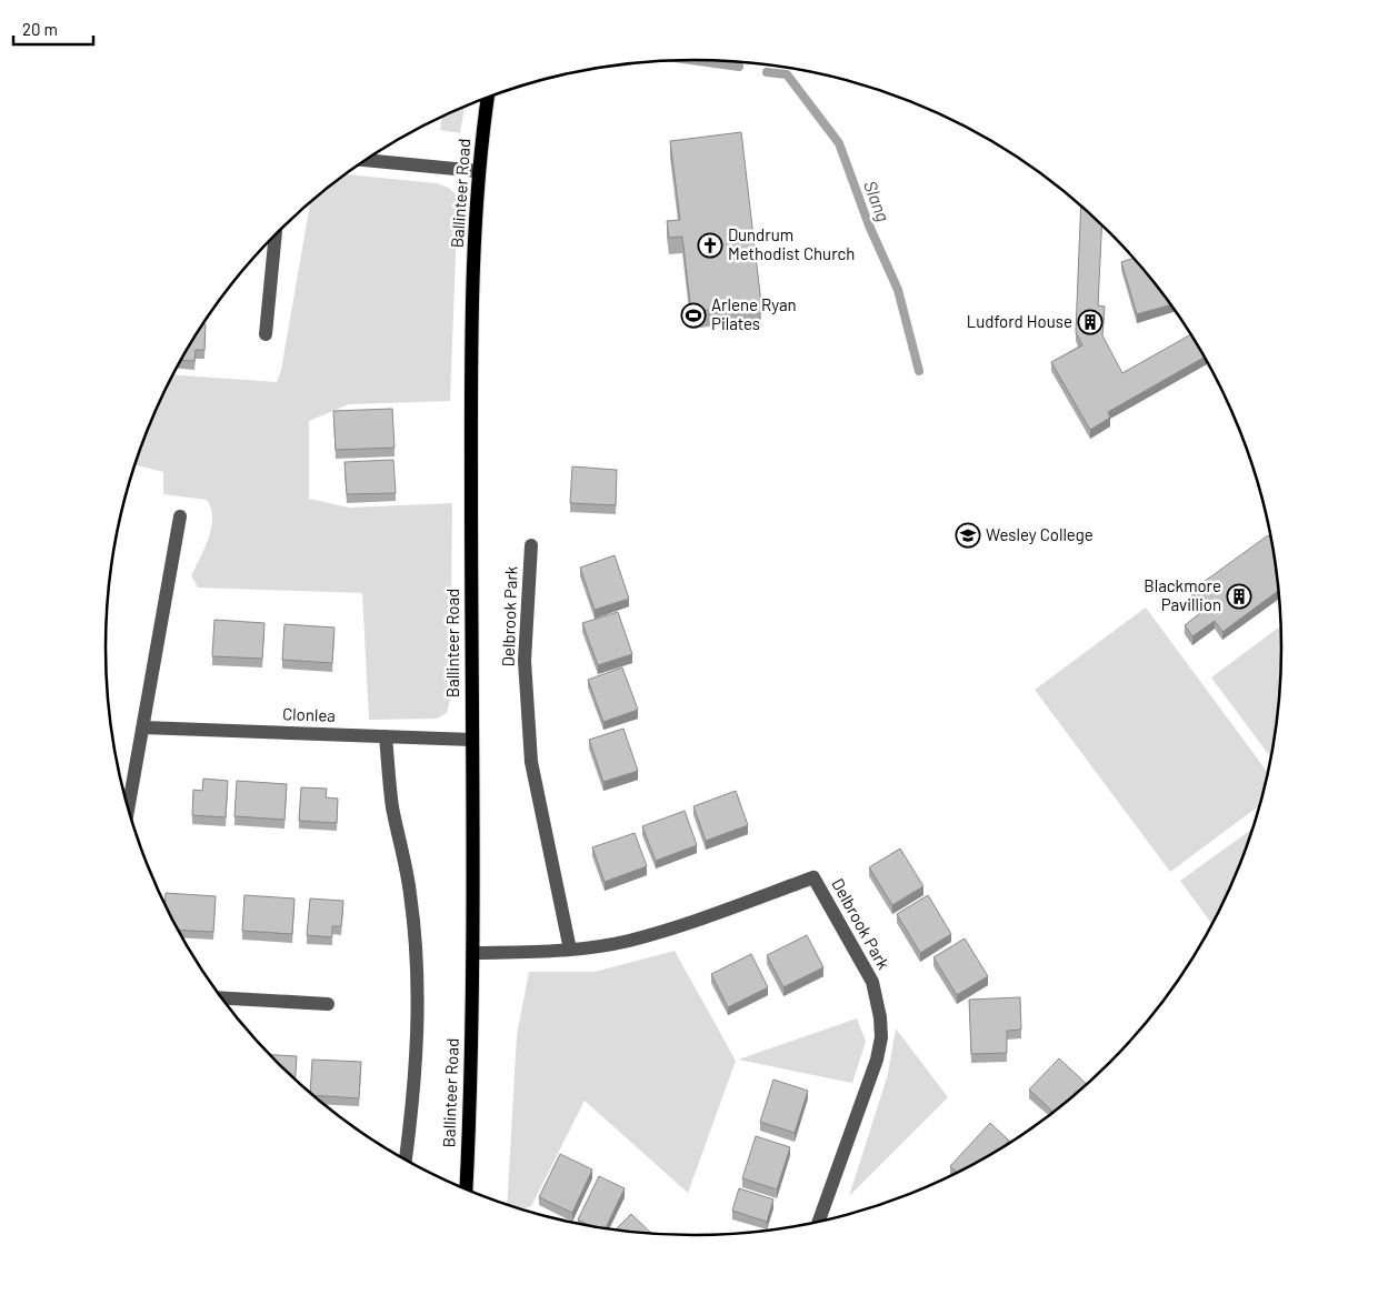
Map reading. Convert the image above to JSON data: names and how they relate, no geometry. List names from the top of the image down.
{
  "streets": {
    "main road": ["Ballinteer Road"],
    "street": ["Delbrook Park", "Clonlea"]
  },
  "crossings": [
    ["Ballinteer Road", "Delbrook Park"],
    ["Ballinteer Road", "Clonlea"]
  ],
  "water": ["Slang"],
  "places": {
    "church": ["Dundrum Methodist Church"],
    "sports": ["Arlene Ryan Pilates"],
    "building": ["Ludford House", "Blackmore Pavillion"],
    "school or university": ["Wesley College"]
  },
  "scale_bar": "20 m"
}
